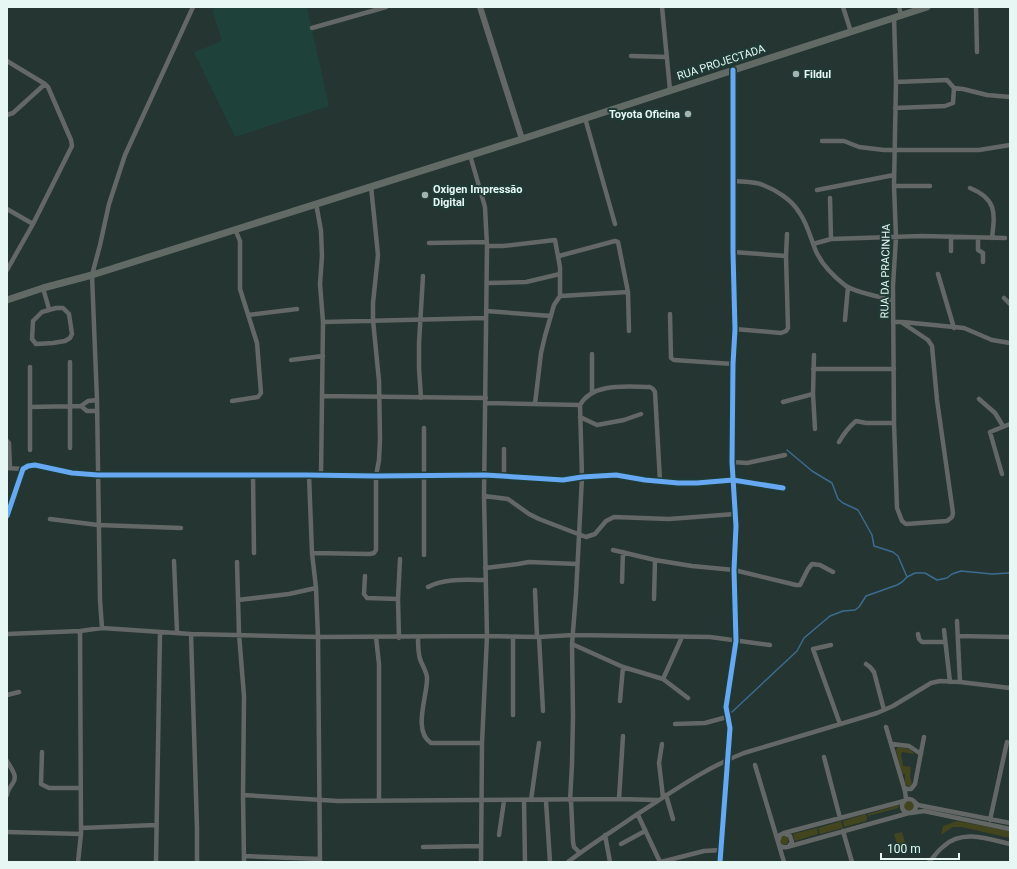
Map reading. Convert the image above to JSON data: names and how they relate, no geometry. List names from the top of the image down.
{
  "streets": {
    "main road": ["RUA PROJECTADA"],
    "street": ["RUA DA PRACINHA"]
  },
  "crossings": [
    ["RUA PROJECTADA", "RUA DA PRACINHA"]
  ],
  "places": ["Fildul", "Toyota Oficina", "Oxigen Impressão Digital"],
  "scale_bar": "100 m"
}
